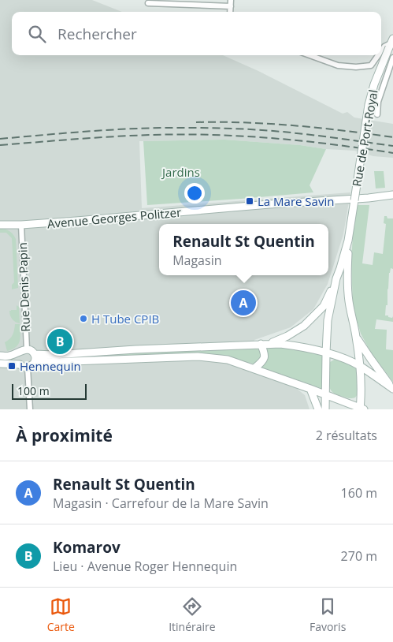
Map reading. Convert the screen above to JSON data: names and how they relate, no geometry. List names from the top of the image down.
{
  "streets": {
    "street": ["Rue de Port-Royal", "Avenue Georges Politzer", "Rue Denis Papin"]
  },
  "crossings": [
    ["Avenue Georges Politzer", "Rue Denis Papin"]
  ],
  "parks": ["Jardins"],
  "places": {
    "transit": ["La Mare Savin", "Hennequin"],
    "other": ["H Tube CPIB"]
  },
  "scale_bar": "100 m",
  "page": {
    "search": "Rechercher",
    "popup": ["Renault St Quentin", "Magasin"],
    "pins": ["A", "B"],
    "scale": "100 m",
    "heading": ["À proximité", "2 résultats"],
    "list": [
      {
        "mark": "A",
        "name": "Renault St Quentin",
        "note": "Magasin · Carrefour de la Mare Savin",
        "value": "160 m"
      },
      {
        "mark": "B",
        "name": "Komarov",
        "note": "Lieu · Avenue Roger Hennequin",
        "value": "270 m"
      }
    ],
    "nav": ["Carte", "Itinéraire", "Favoris"]
  }
}
